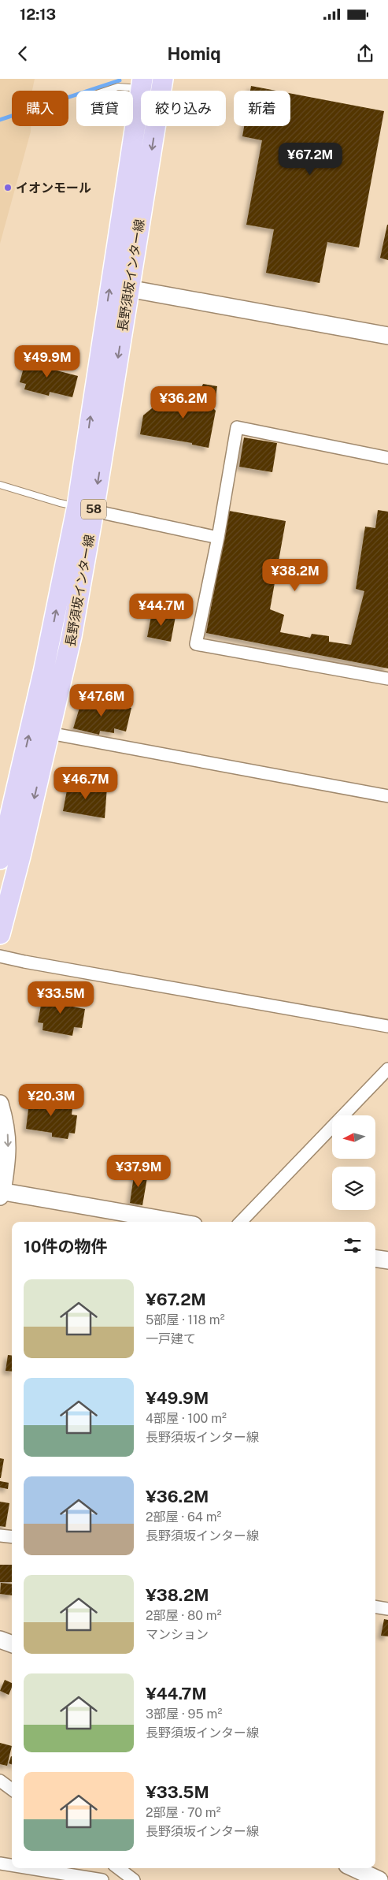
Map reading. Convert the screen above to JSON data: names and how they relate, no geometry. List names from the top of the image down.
{
  "streets": {
    "main road": ["長野須坂インター線", "58"]
  },
  "places": ["イオンモール"],
  "north": "left",
  "page": {
    "status": "12:13",
    "header": "Homiq",
    "chip": [
      "購入",
      "賃貸",
      "絞り込み",
      "新着"
    ],
    "price": [
      "¥67.2M",
      "¥49.9M",
      "¥36.2M",
      "¥38.2M",
      "¥44.7M",
      "¥47.6M",
      "¥46.7M",
      "¥33.5M",
      "¥20.3M",
      "¥37.9M"
    ],
    "heading": "10件の物件",
    "list": [
      {
        "name": "¥67.2M",
        "note": "5部屋 · 118 m² · 一戸建て"
      },
      {
        "name": "¥49.9M",
        "note": "4部屋 · 100 m² · 長野須坂インター線"
      },
      {
        "name": "¥36.2M",
        "note": "2部屋 · 64 m² · 長野須坂インター線"
      },
      {
        "name": "¥38.2M",
        "note": "2部屋 · 80 m² · マンション"
      },
      {
        "name": "¥44.7M",
        "note": "3部屋 · 95 m² · 長野須坂インター線"
      },
      {
        "name": "¥33.5M",
        "note": "2部屋 · 70 m² · 長野須坂インター線"
      }
    ]
  }
}
